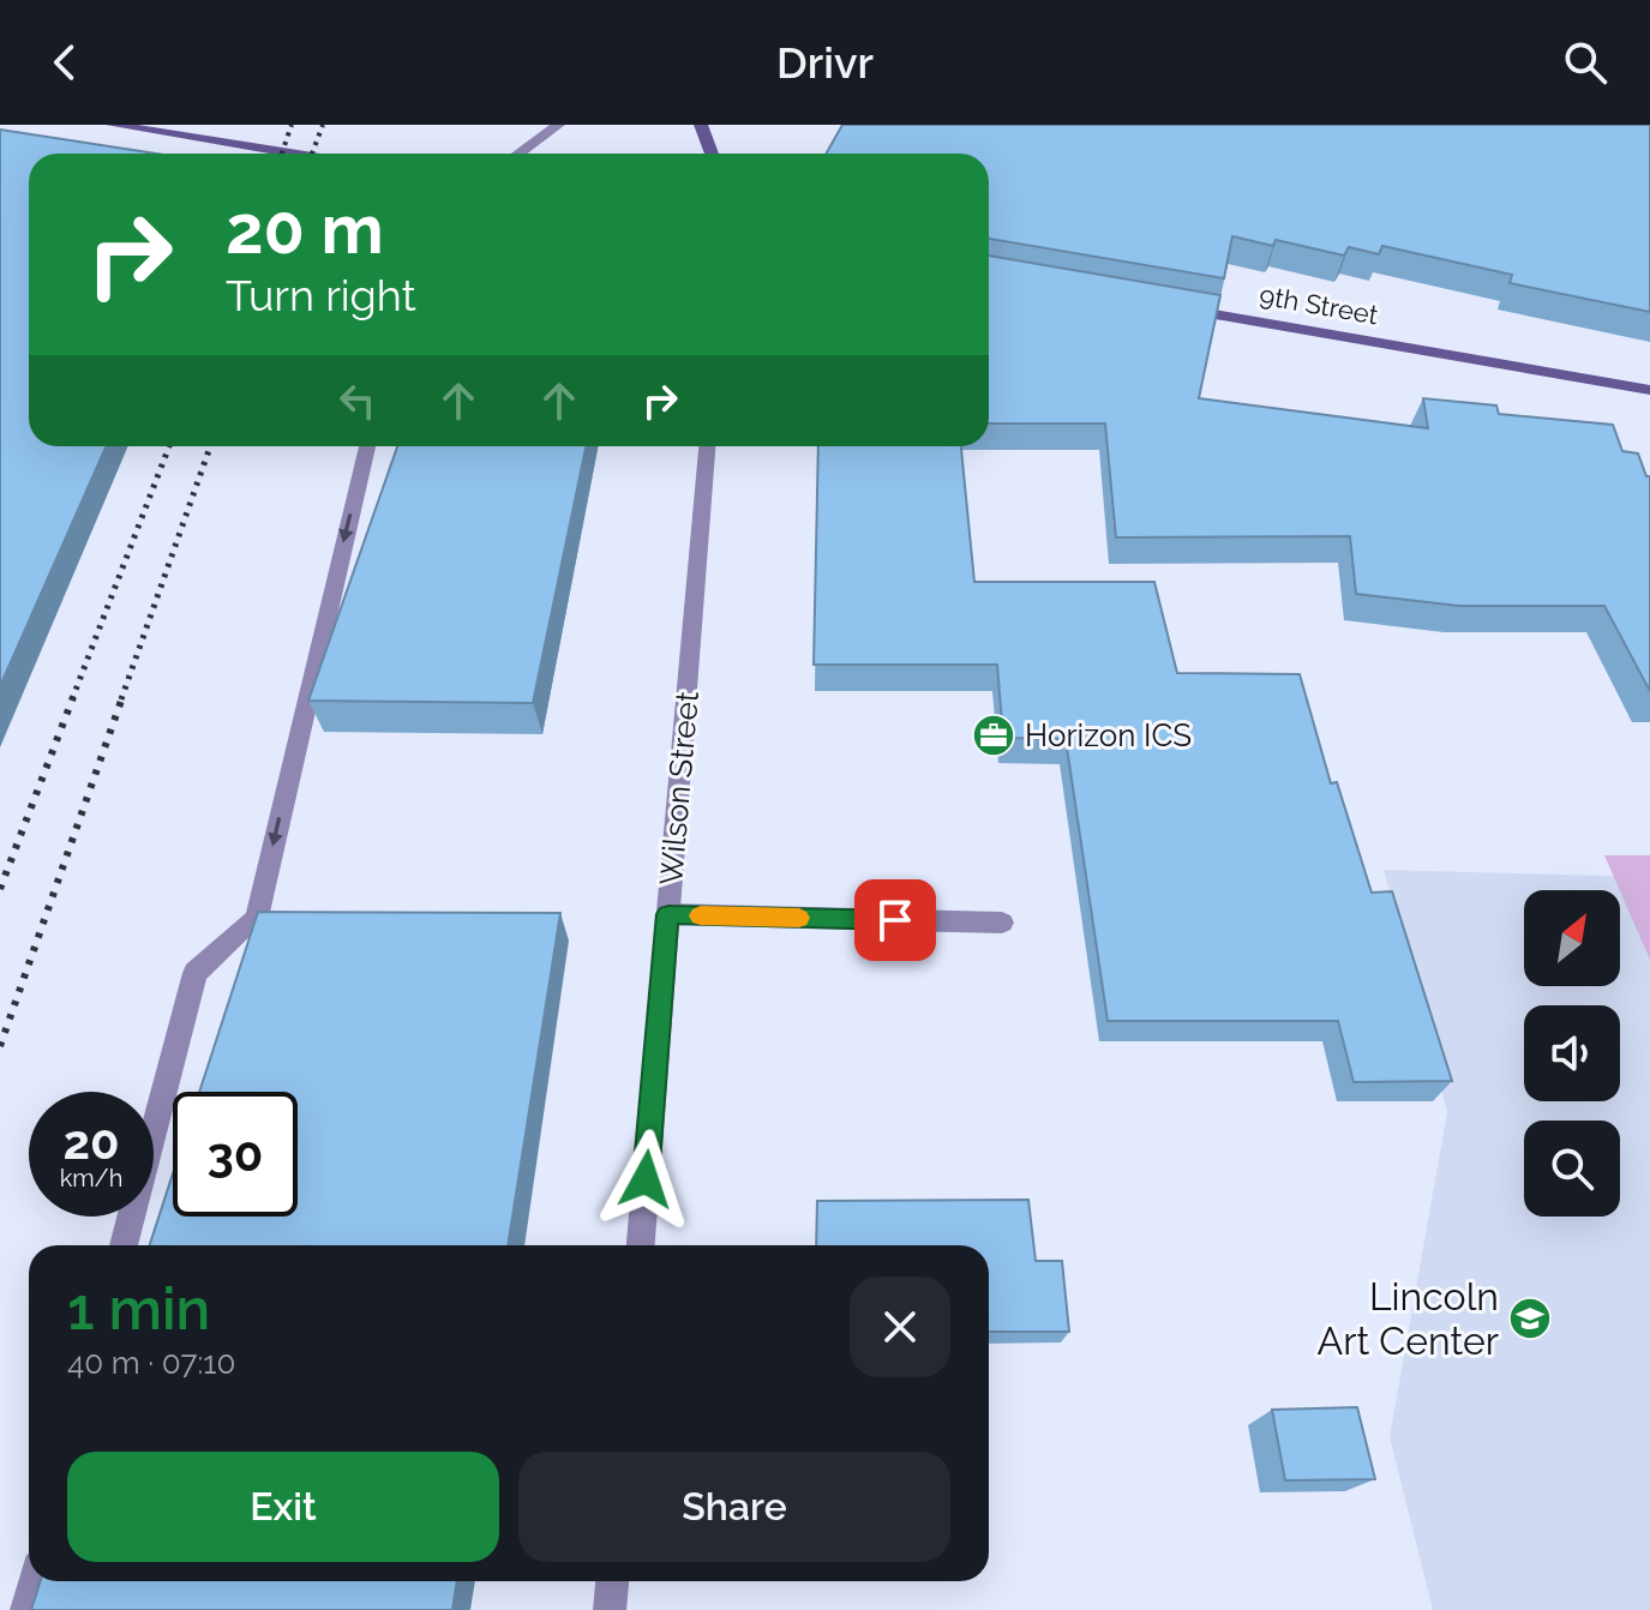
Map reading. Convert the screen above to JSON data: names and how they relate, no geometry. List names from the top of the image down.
{
  "streets": {
    "street": ["9th Street", "Wilson Street"]
  },
  "places": {
    "office": ["Horizon ICS"],
    "school or university": ["Lincoln Art Center"]
  },
  "north": "top right",
  "page": {
    "header": "Drivr",
    "turn": ["20 m", "Turn right"],
    "speed": "20 km/h",
    "limit": "30",
    "heading": ["1 min", "40 m · 07:10"],
    "buttons": ["Exit", "Share"]
  }
}
